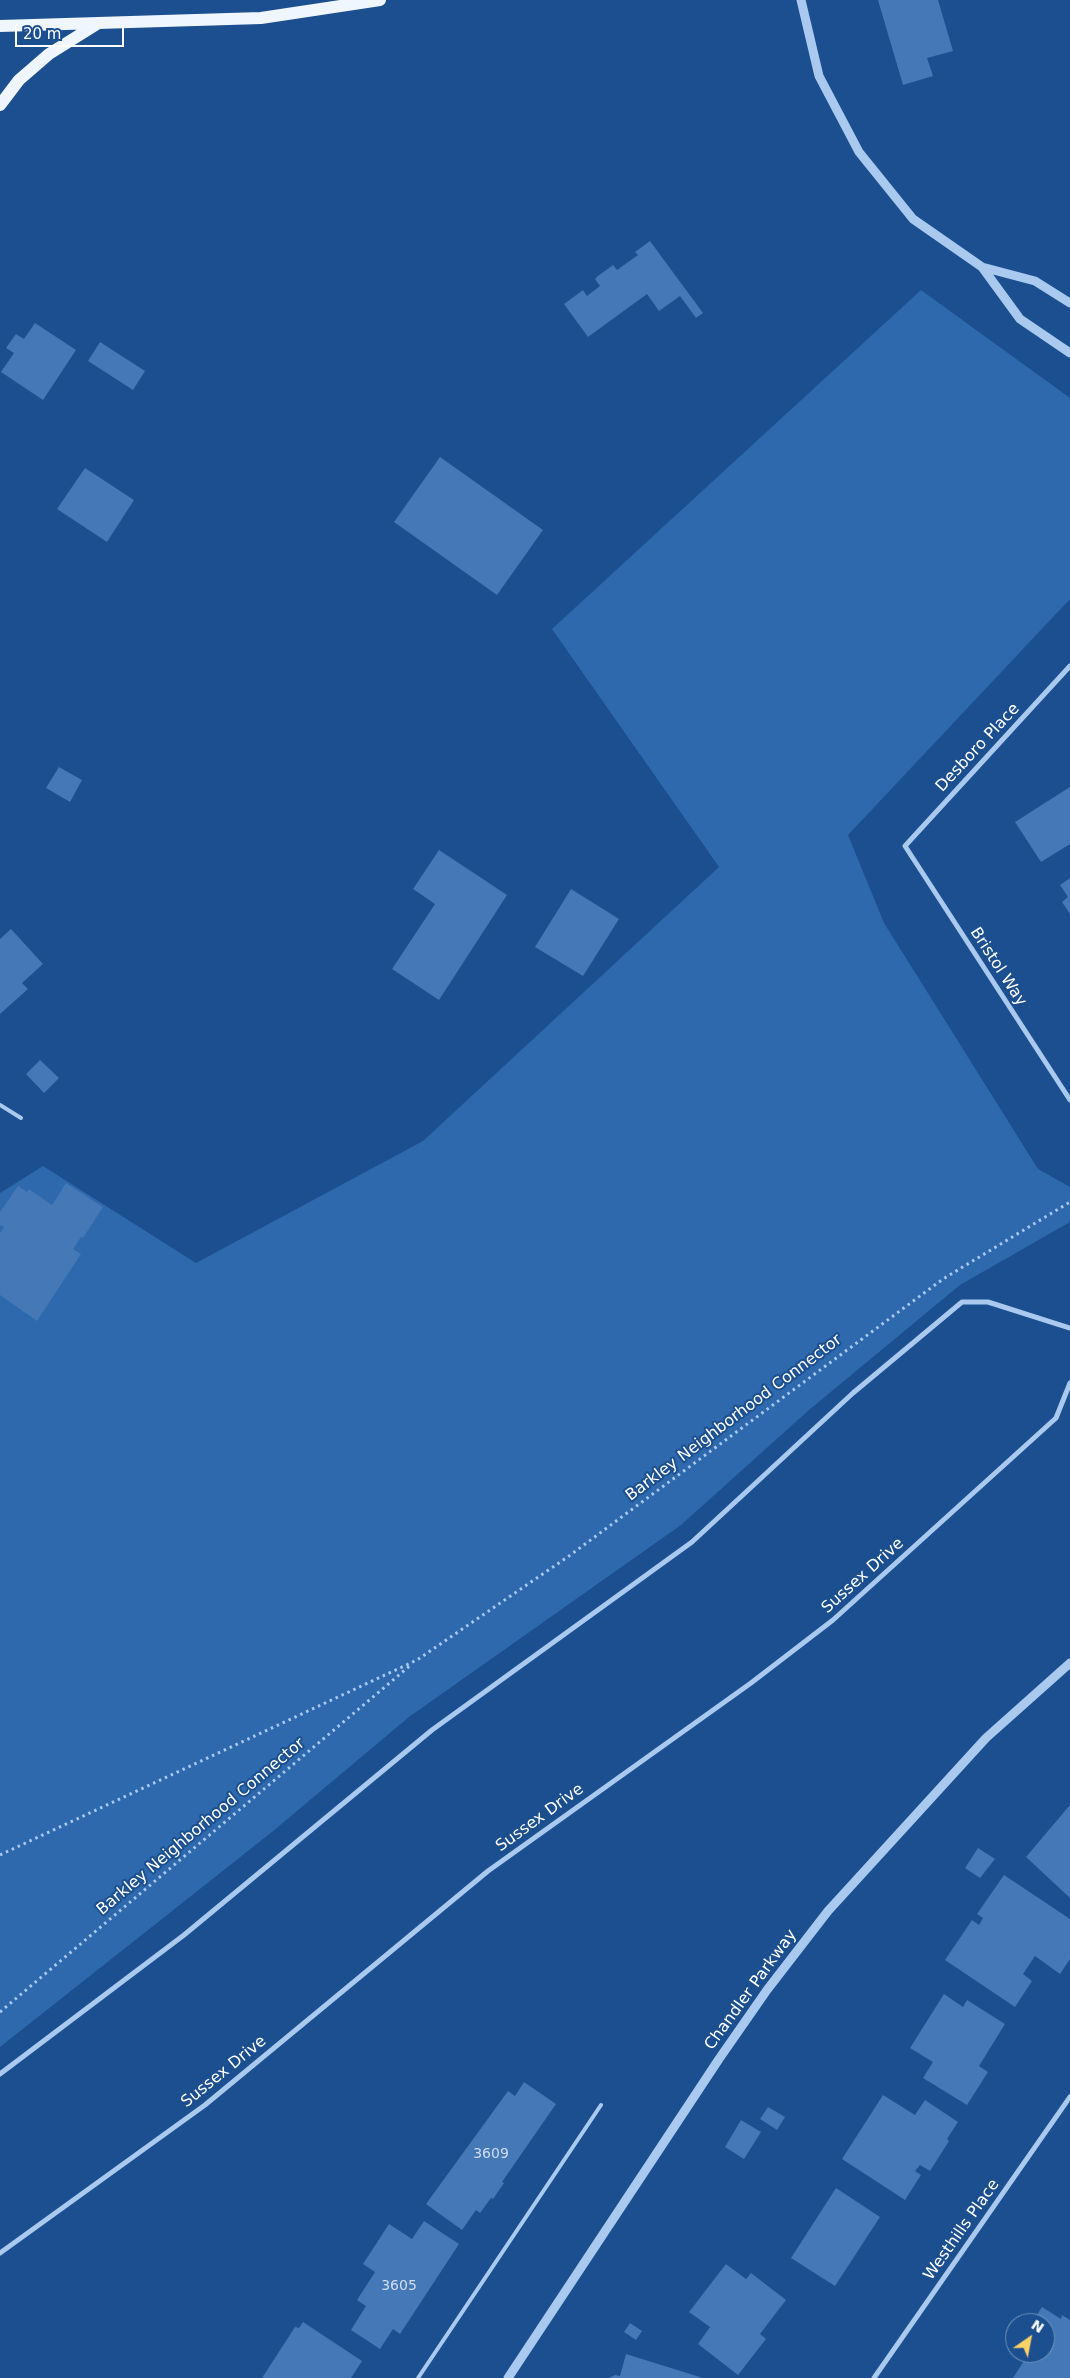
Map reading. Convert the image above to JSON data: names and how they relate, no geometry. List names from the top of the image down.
{
  "streets": {
    "street": [
      "Desboro Place",
      "Bristol Way",
      "Sussex Drive",
      "Chandler Parkway",
      "Westhills Place"
    ],
    "path": ["Barkley Neighborhood Connector"]
  },
  "crossings": [
    ["Desboro Place", "Bristol Way"]
  ],
  "house_numbers": ["3609", "3605"],
  "scale_bar": "20 m",
  "north": "top right"
}
